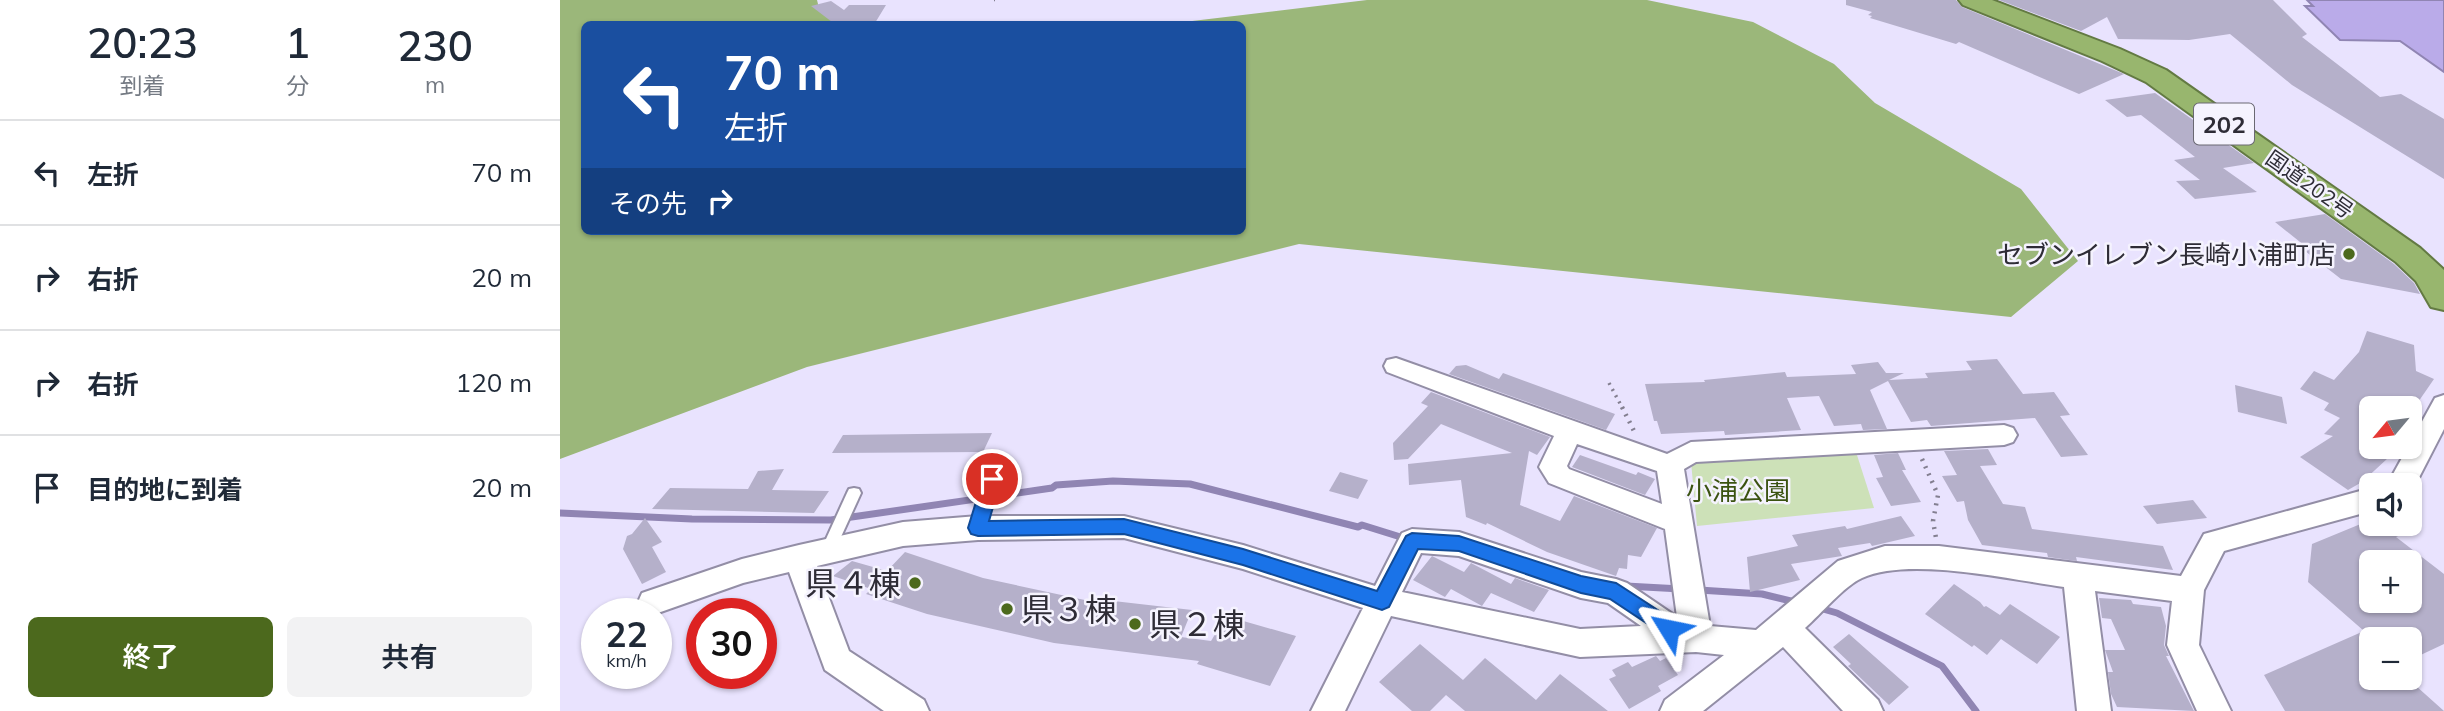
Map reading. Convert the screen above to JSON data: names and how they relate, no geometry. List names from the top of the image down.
{
  "streets": {
    "highway": ["202", "国道202号"]
  },
  "parks": ["小浦公園"],
  "places": [
    "セブンイレブン長崎小浦町店",
    "県４棟",
    "県３棟",
    "県２棟"
  ],
  "north": "bottom left",
  "page": {
    "eta": [
      "20:23",
      "到着",
      "1",
      "分",
      "230",
      "m"
    ],
    "turn": ["70 m", "左折"],
    "list": [
      {
        "name": "左折",
        "value": "70 m"
      },
      {
        "name": "右折",
        "value": "20 m"
      },
      {
        "name": "右折",
        "value": "120 m"
      },
      {
        "name": "目的地に到着",
        "value": "20 m"
      }
    ],
    "then": "その先",
    "map_buttons": ["+", "−"],
    "speed": "22 km/h",
    "limit": "30",
    "buttons": ["終了", "共有"]
  }
}
